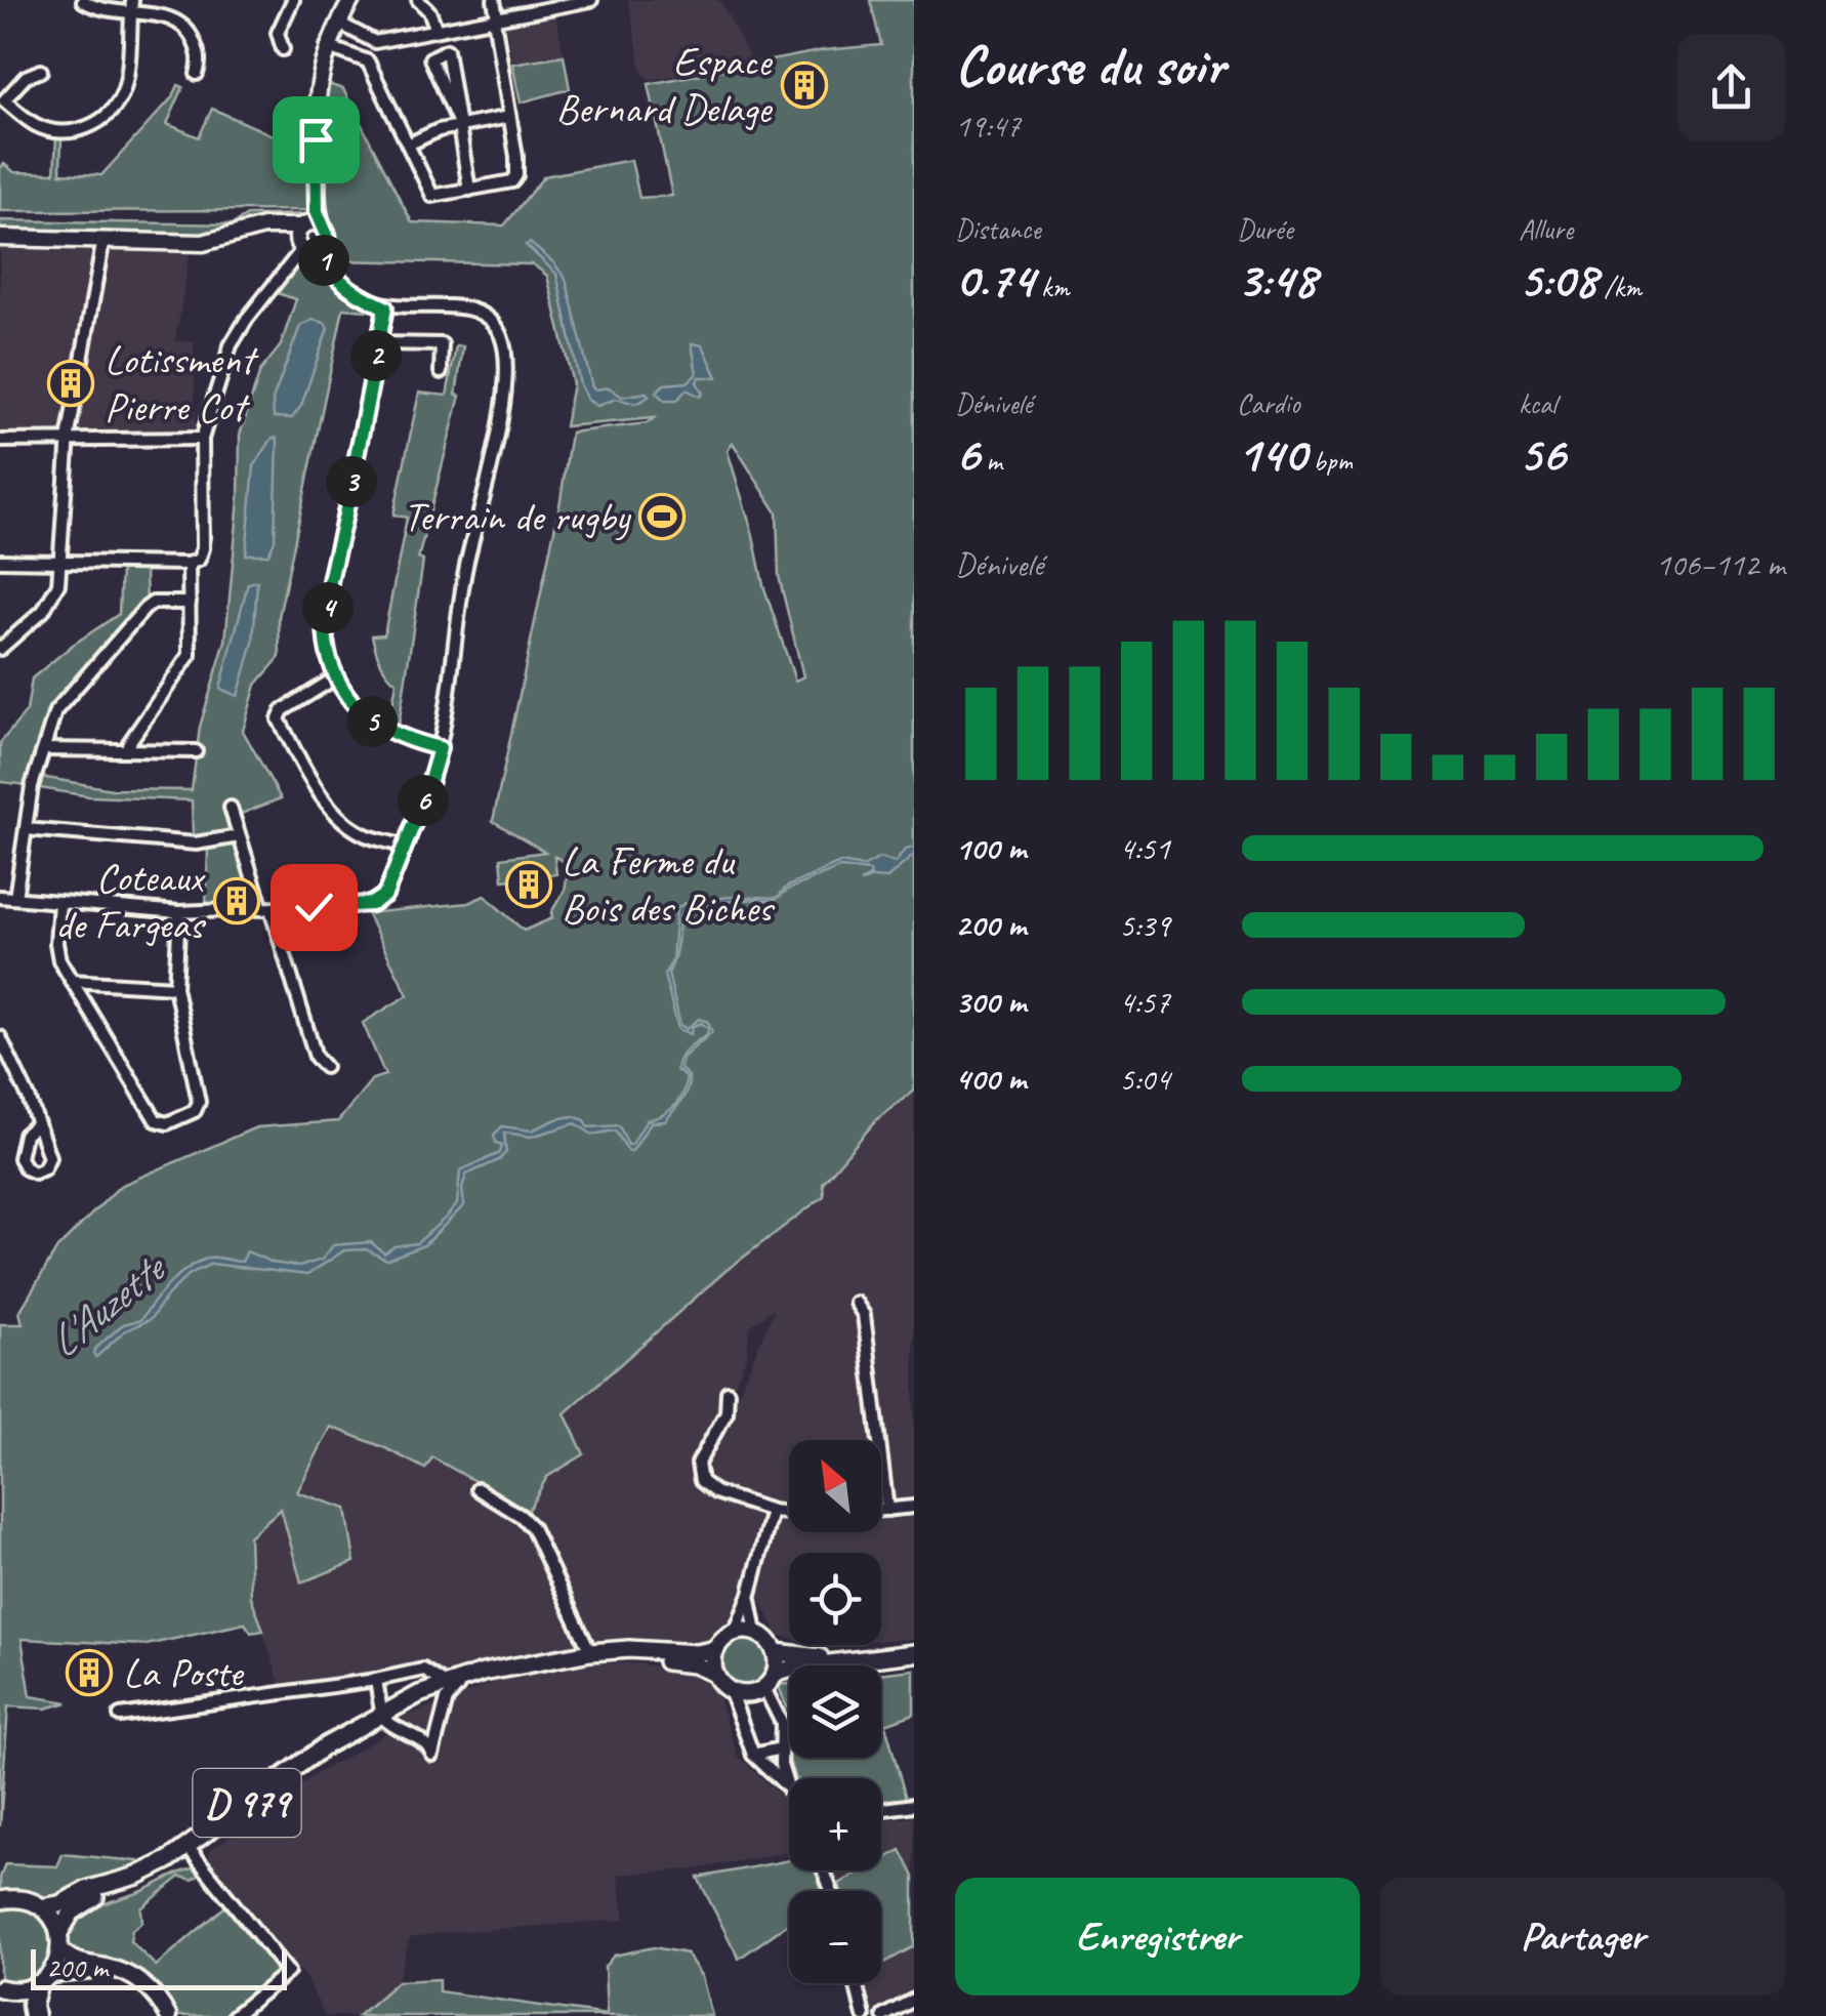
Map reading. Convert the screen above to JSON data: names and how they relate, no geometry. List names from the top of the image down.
{
  "streets": {
    "main road": ["D 979"]
  },
  "water": ["L'Auzette"],
  "places": {
    "building": [
      "Espace Bernard Delage",
      "Lotissment Pierre Cot",
      "La Ferme du Bois des Biches",
      "Coteaux de Fargeas",
      "La Poste"
    ],
    "sports": ["Terrain de rugby"]
  },
  "scale_bar": "200 m",
  "north": "top left",
  "page": {
    "heading": ["Course du soir", "19:47"],
    "stats": [
      ["Distance", "0.74 km"],
      ["Durée", "3:48"],
      ["Allure", "5:08 /km"],
      ["Dénivelé", "6 m"],
      ["Cardio", "140 bpm"],
      ["kcal", "56"]
    ],
    "pins": [
      "1",
      "2",
      "3",
      "4",
      "5",
      "6"
    ],
    "chart": ["Dénivelé", "106–112 m"],
    "list": [
      {
        "name": "100 m",
        "note": "4:51"
      },
      {
        "name": "200 m",
        "note": "5:39"
      },
      {
        "name": "300 m",
        "note": "4:57"
      },
      {
        "name": "400 m",
        "note": "5:04"
      }
    ],
    "map_buttons": ["+", "−"],
    "buttons": ["Enregistrer", "Partager"],
    "scale": "200 m"
  }
}
